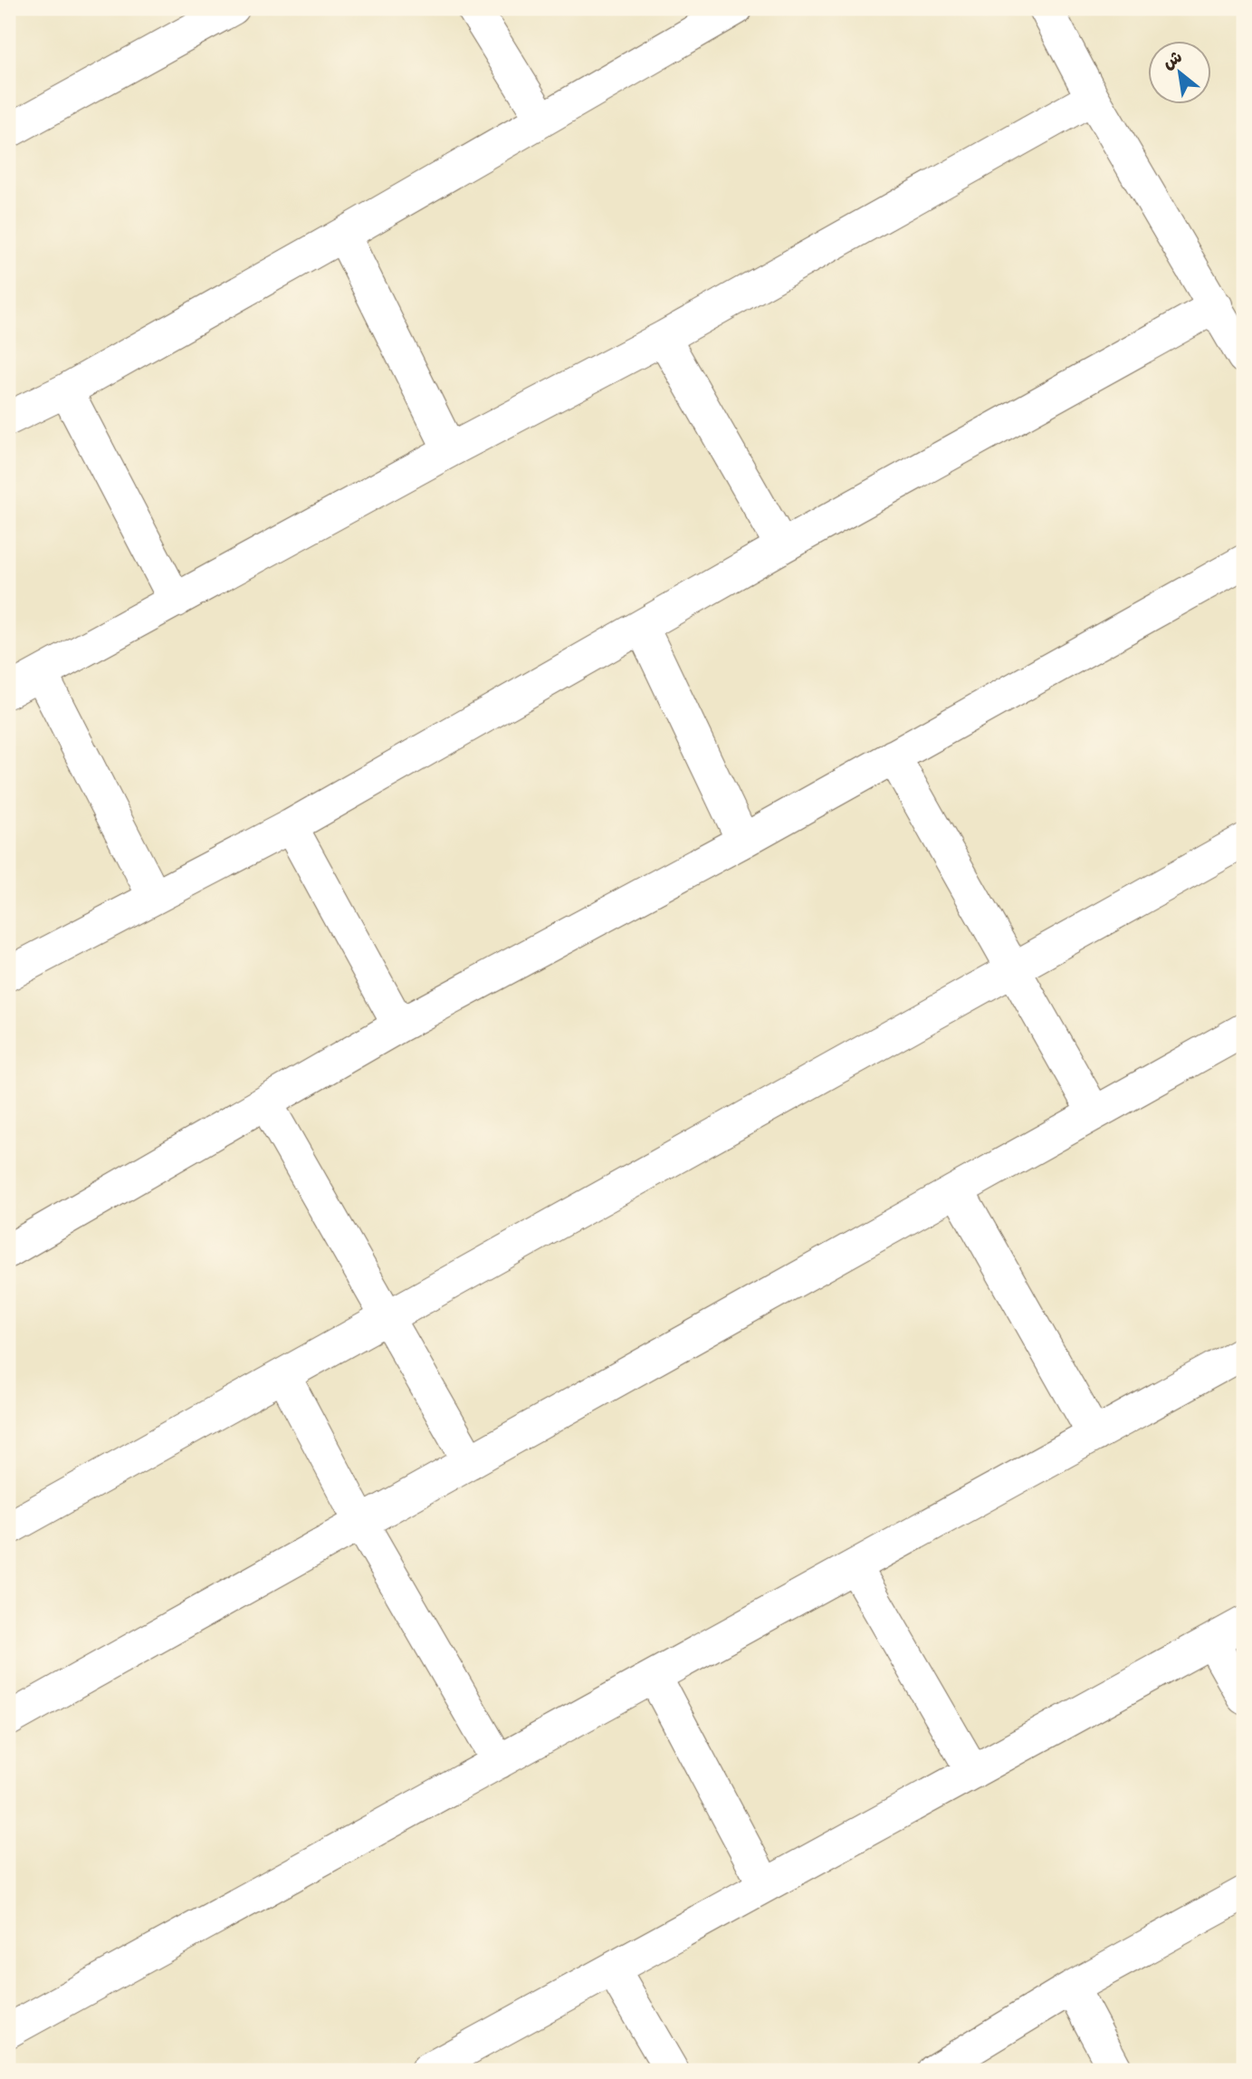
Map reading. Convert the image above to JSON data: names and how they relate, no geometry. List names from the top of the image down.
{
  "north": "top left"
}
